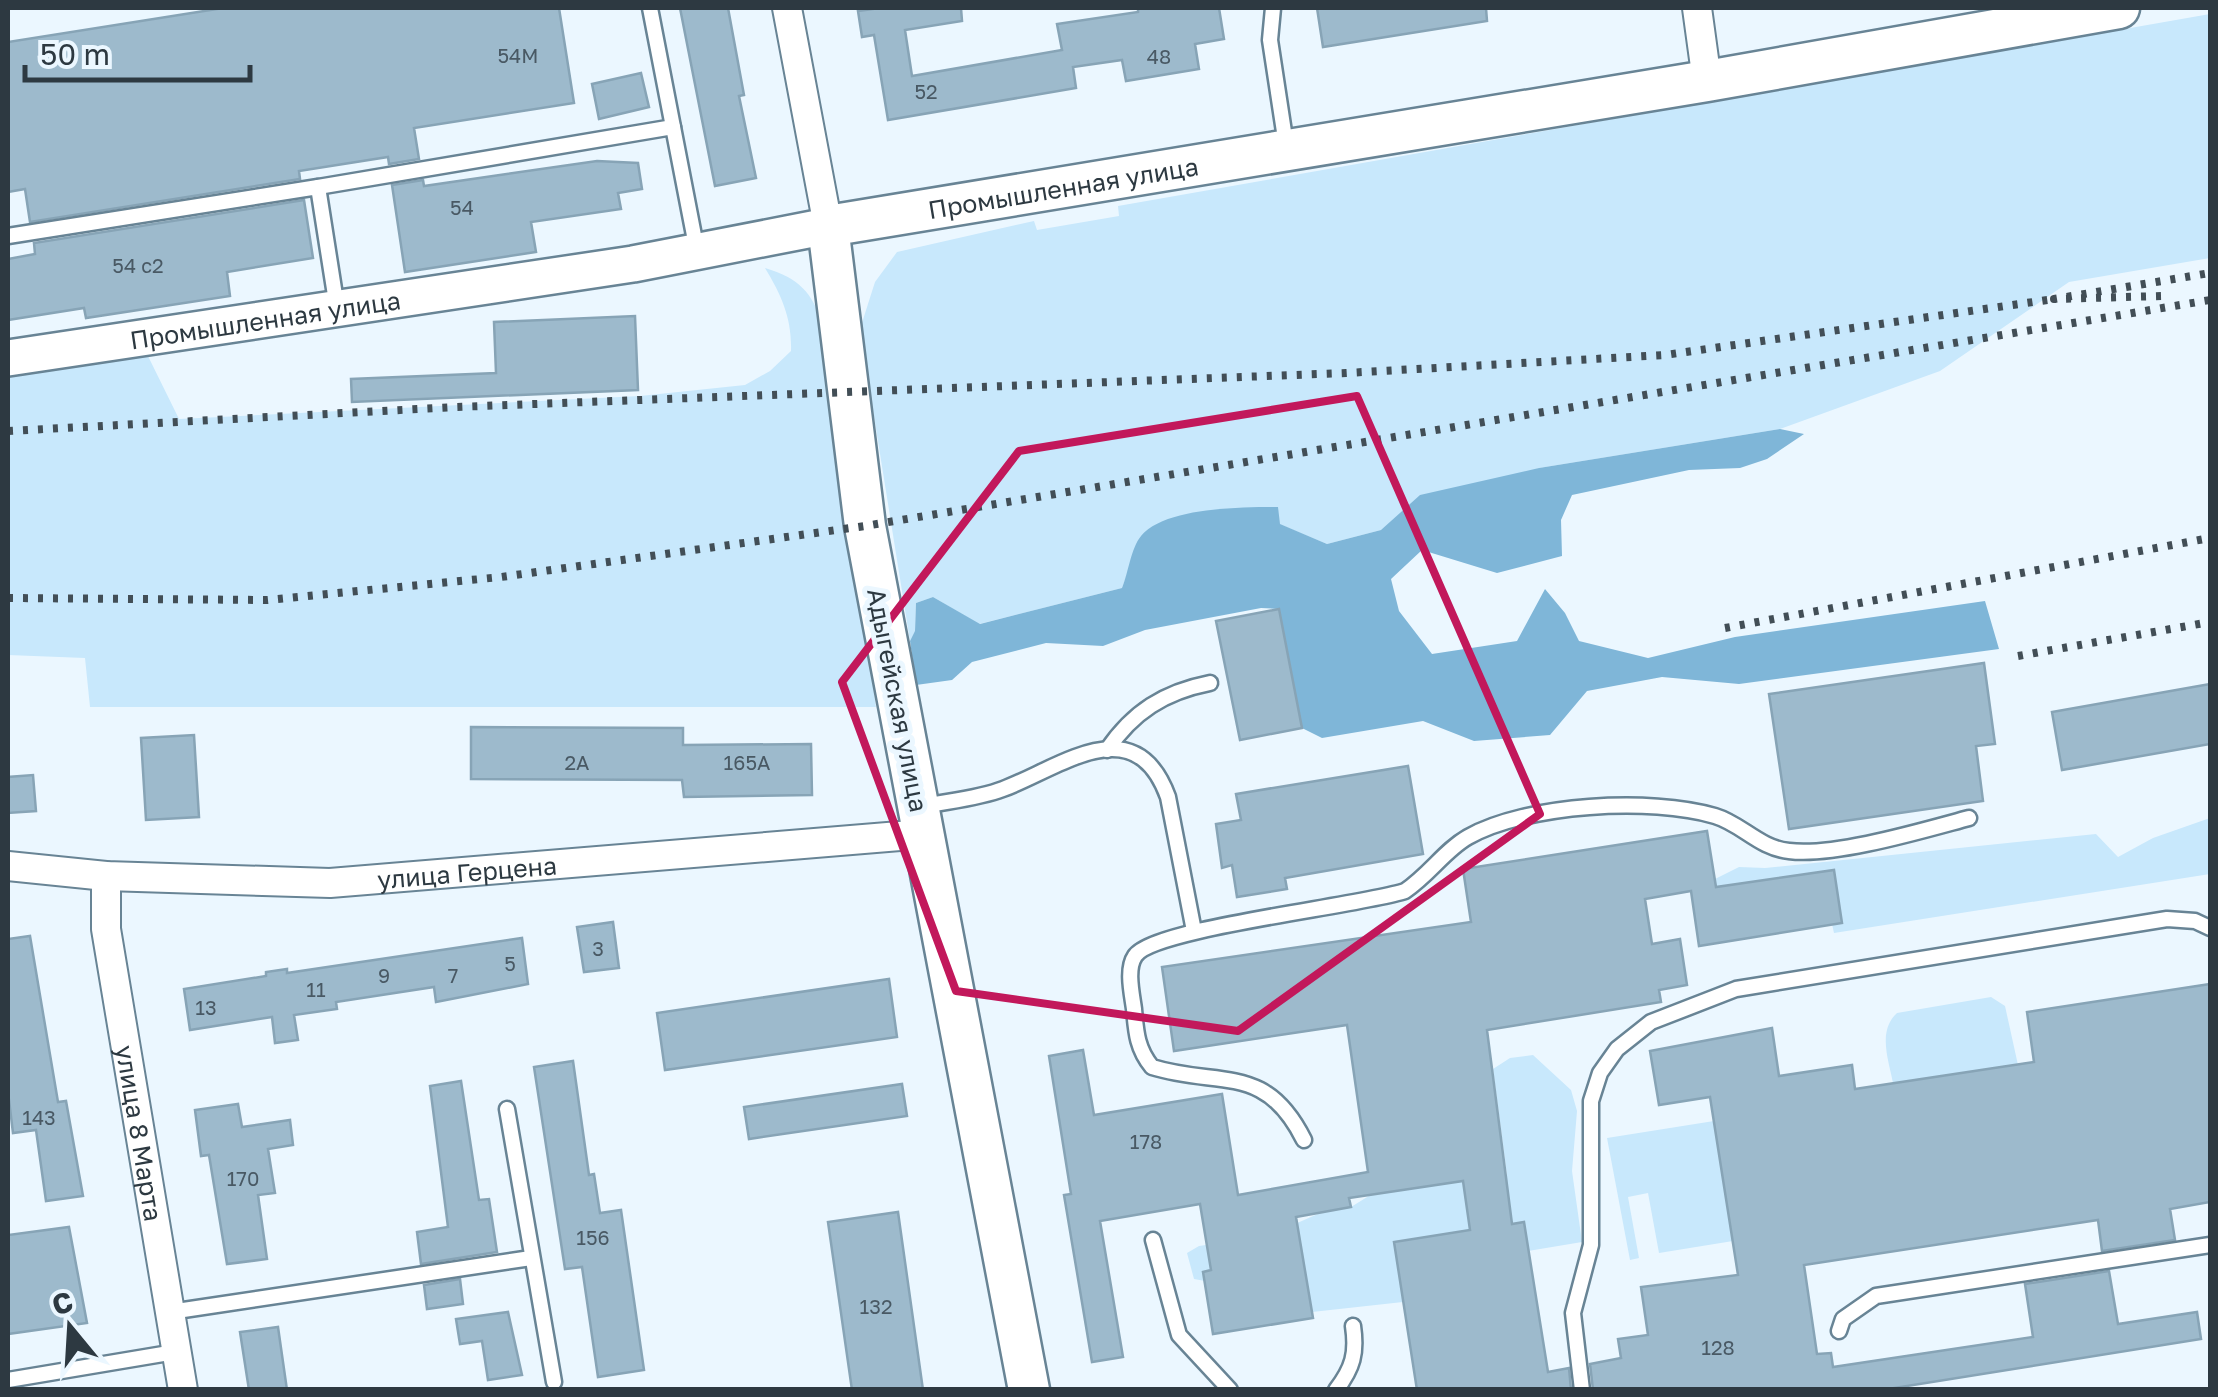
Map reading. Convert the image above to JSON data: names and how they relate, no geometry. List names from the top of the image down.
{
  "streets": {
    "main road": ["Промышленная улица", "Адыгейская улица"],
    "street": ["улица Герцена", "улица 8 Марта"]
  },
  "crossings": [
    ["Промышленная улица", "Адыгейская улица"],
    ["Адыгейская улица", "улица Герцена"],
    ["улица Герцена", "улица 8 Марта"]
  ],
  "house_numbers": [
    "54М",
    "48",
    "52",
    "54",
    "54 с2",
    "2А",
    "165А",
    "3",
    "5",
    "9",
    "7",
    "11",
    "13",
    "143",
    "178",
    "170",
    "156",
    "132",
    "128"
  ],
  "scale_bar": "50 m",
  "north": "top"
}
